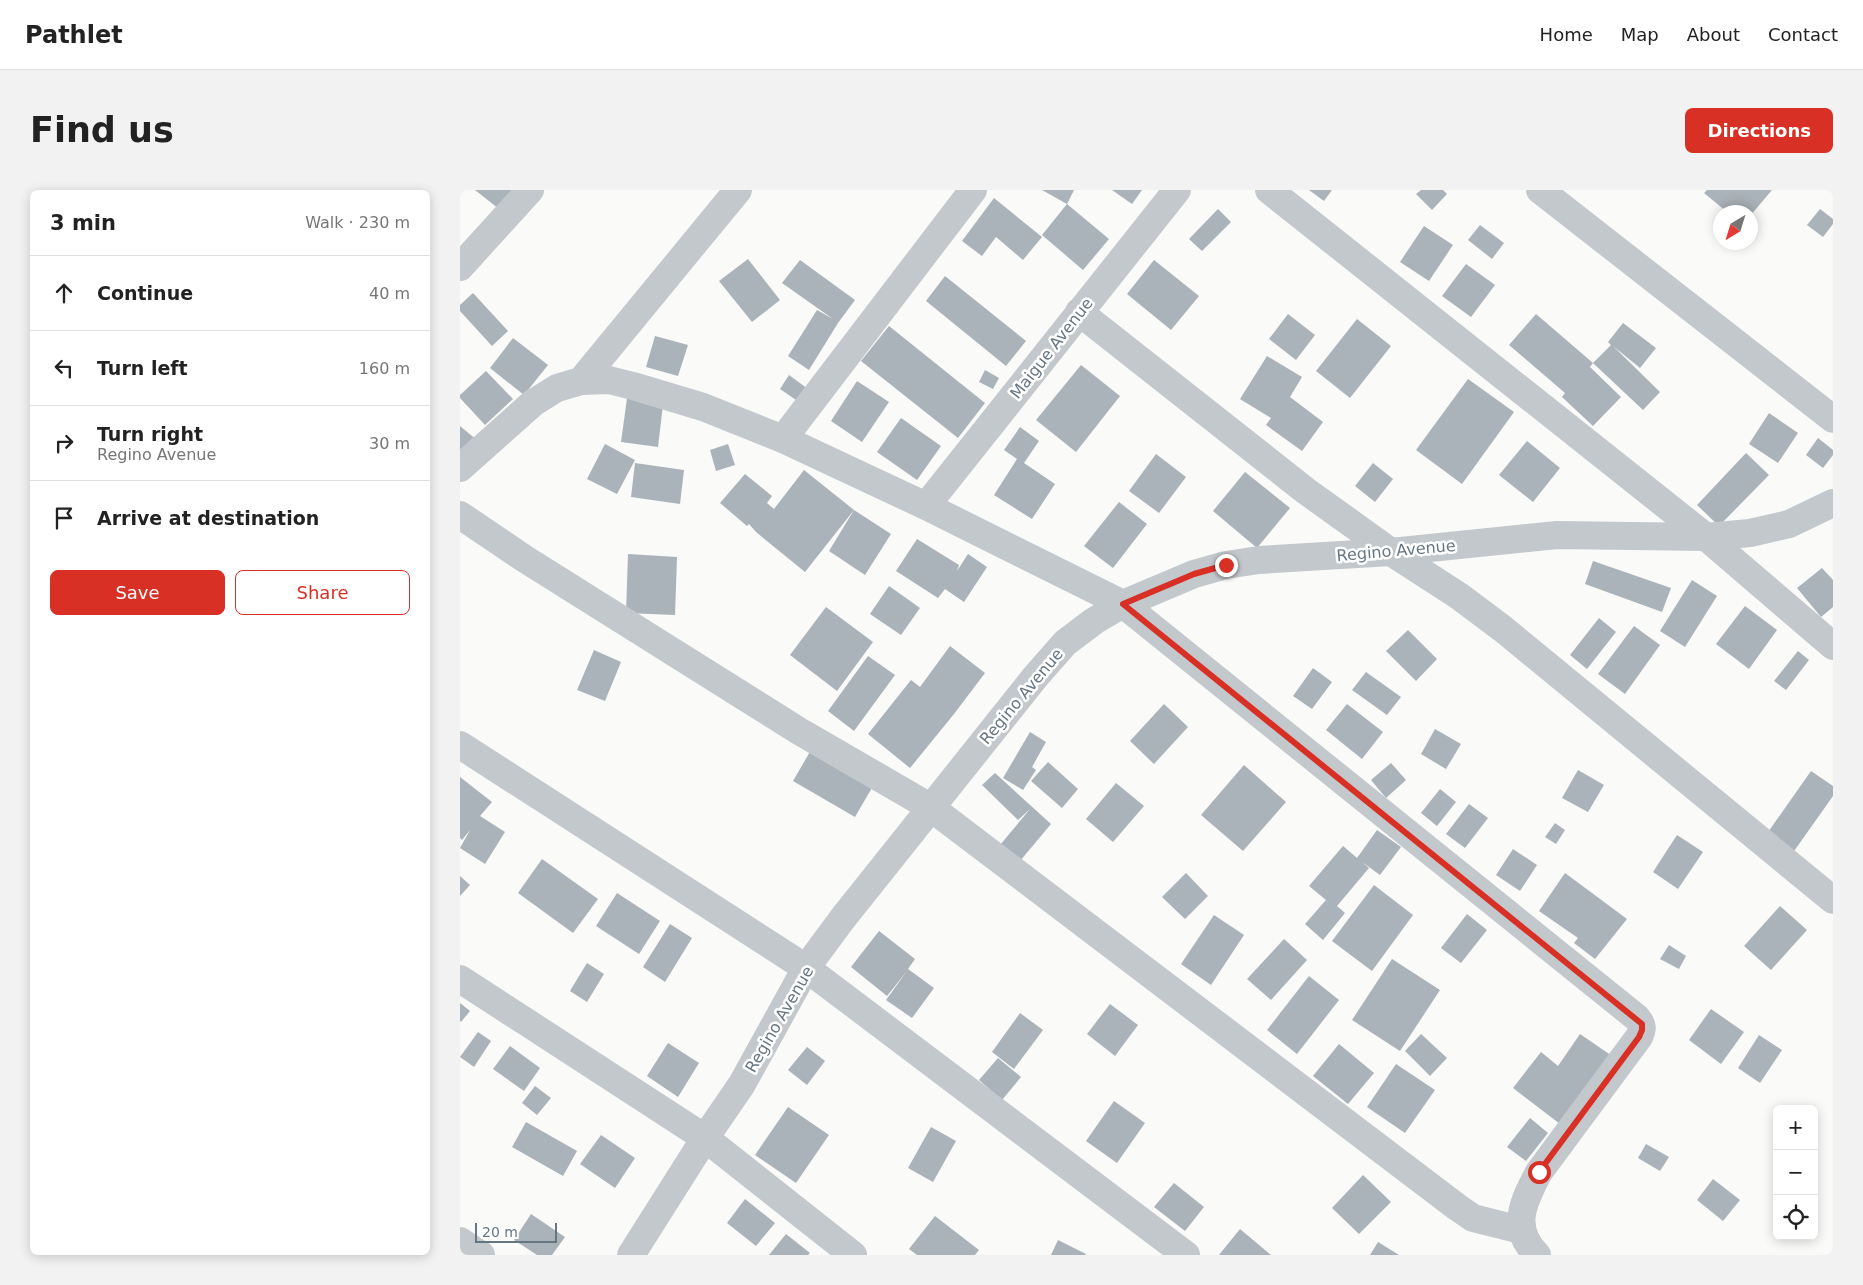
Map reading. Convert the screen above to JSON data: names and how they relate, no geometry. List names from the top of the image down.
{
  "streets": {
    "street": ["Maigue Avenue", "Regino Avenue"]
  },
  "scale_bar": "20 m",
  "north": "bottom left",
  "page": {
    "header": "Pathlet",
    "nav": [
      "Home",
      "Map",
      "About",
      "Contact"
    ],
    "buttons": [
      "Directions",
      ["Save", "Share"]
    ],
    "title": "Find us",
    "heading": ["3 min", "Walk · 230 m"],
    "list": [
      ["Continue", "40 m"],
      ["Turn left", "160 m"],
      ["Turn right", "Regino Avenue", "30 m"],
      "Arrive at destination"
    ],
    "map_buttons": ["+", "−"],
    "scale": "20 m"
  }
}
